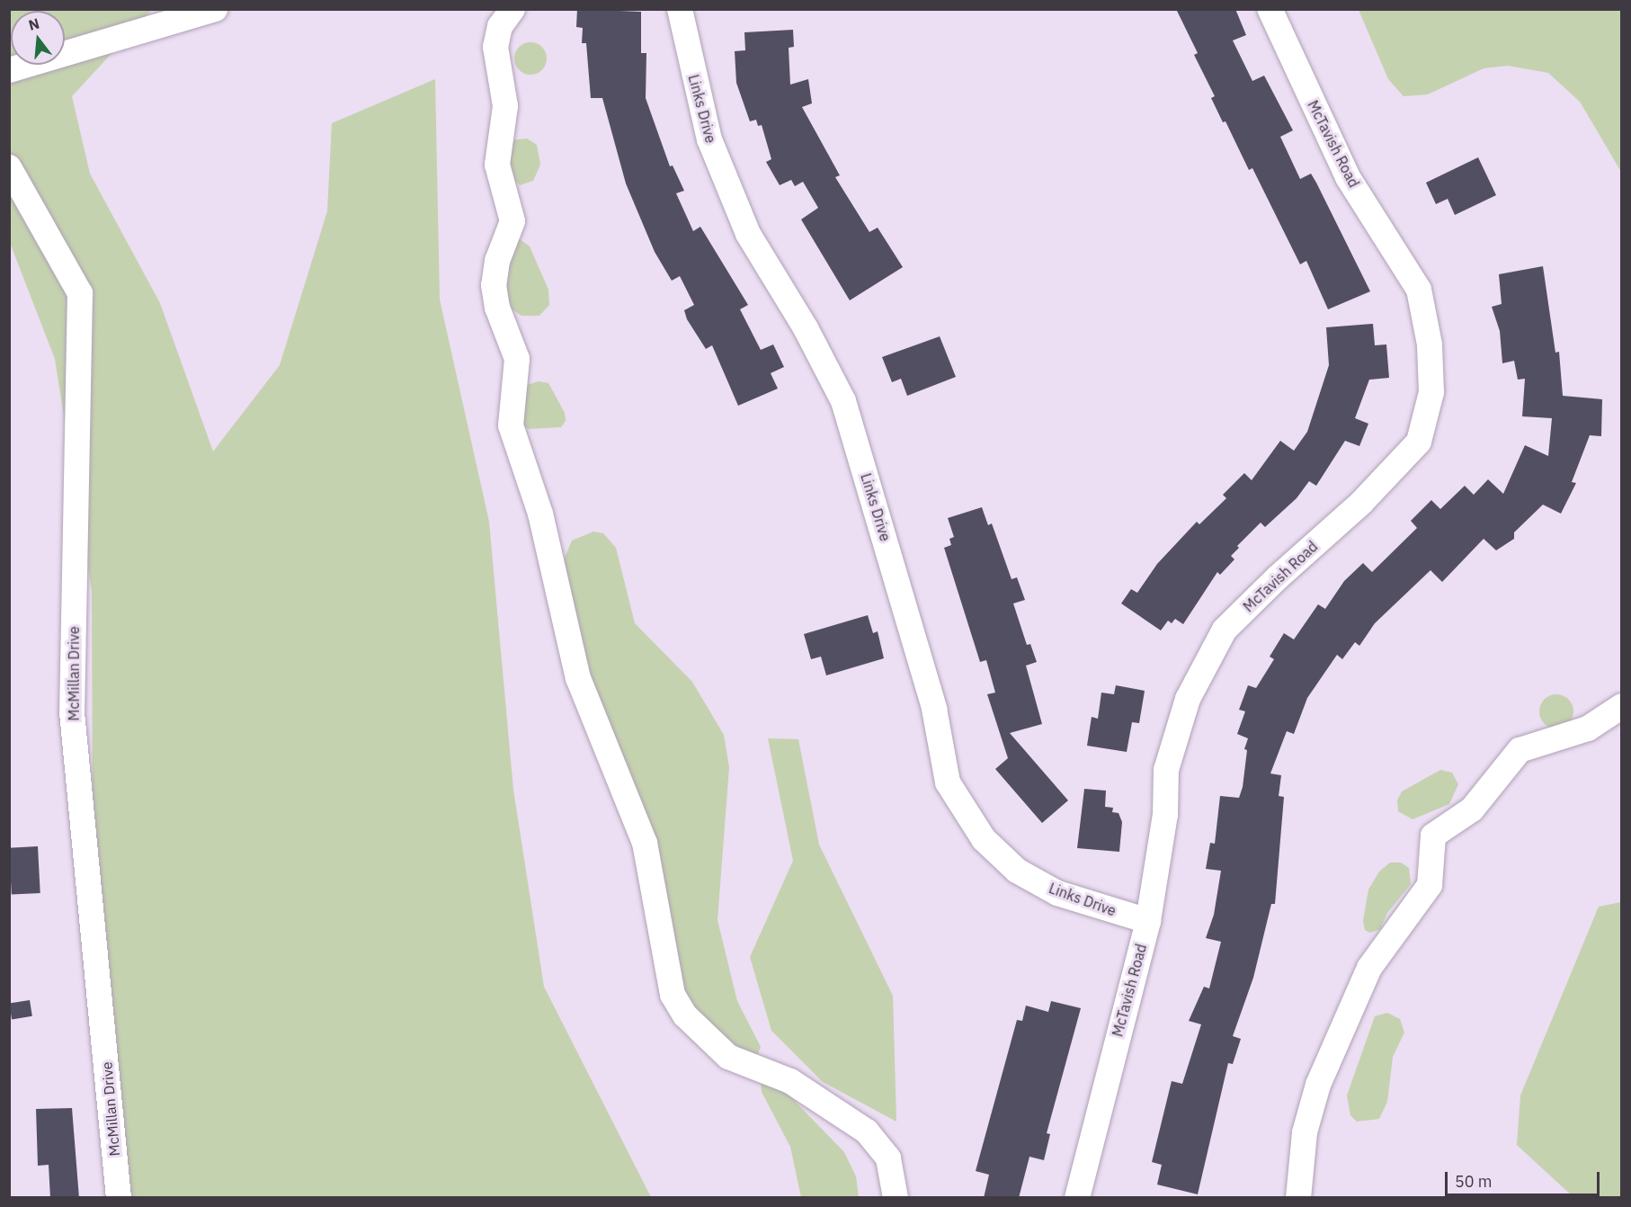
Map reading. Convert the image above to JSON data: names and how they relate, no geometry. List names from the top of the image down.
{
  "streets": {
    "street": ["Links Drive", "McTavish Road", "McMillan Drive"]
  },
  "crossings": [
    ["Links Drive", "McTavish Road"]
  ],
  "scale_bar": "50 m",
  "north": "top"
}
